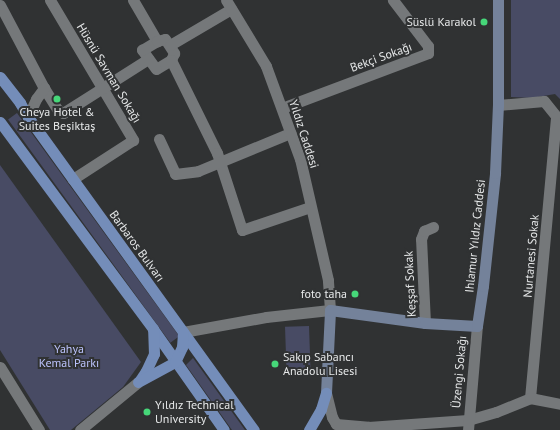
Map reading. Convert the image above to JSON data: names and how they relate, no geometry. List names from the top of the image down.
{
  "streets": {
    "main road": ["Yıldız Caddesi", "Ihlamur Yıldız Caddesi", "Barbaros Bulvarı"],
    "street": [
      "Bekçi Sokağı",
      "Hüsnü Savman Sokağı",
      "Nurtanesi Sokak",
      "Keşşaf Sokak",
      "Üzengi Sokağı"
    ]
  },
  "crossings": [
    ["Bekçi Sokağı", "Yıldız Caddesi"],
    ["Hüsnü Savman Sokağı", "Barbaros Bulvarı"],
    ["Ihlamur Yıldız Caddesi", "Üzengi Sokağı"],
    ["Nurtanesi Sokak", "Üzengi Sokağı"]
  ],
  "parks": ["Yahya Kemal Parkı"],
  "places": [
    "Süslü Karakol",
    "Cheya Hotel & Suites Beşiktaş",
    "foto taha",
    "Sakıp Sabancı Anadolu Lisesi",
    "Yıldız Technical University"
  ]
}
